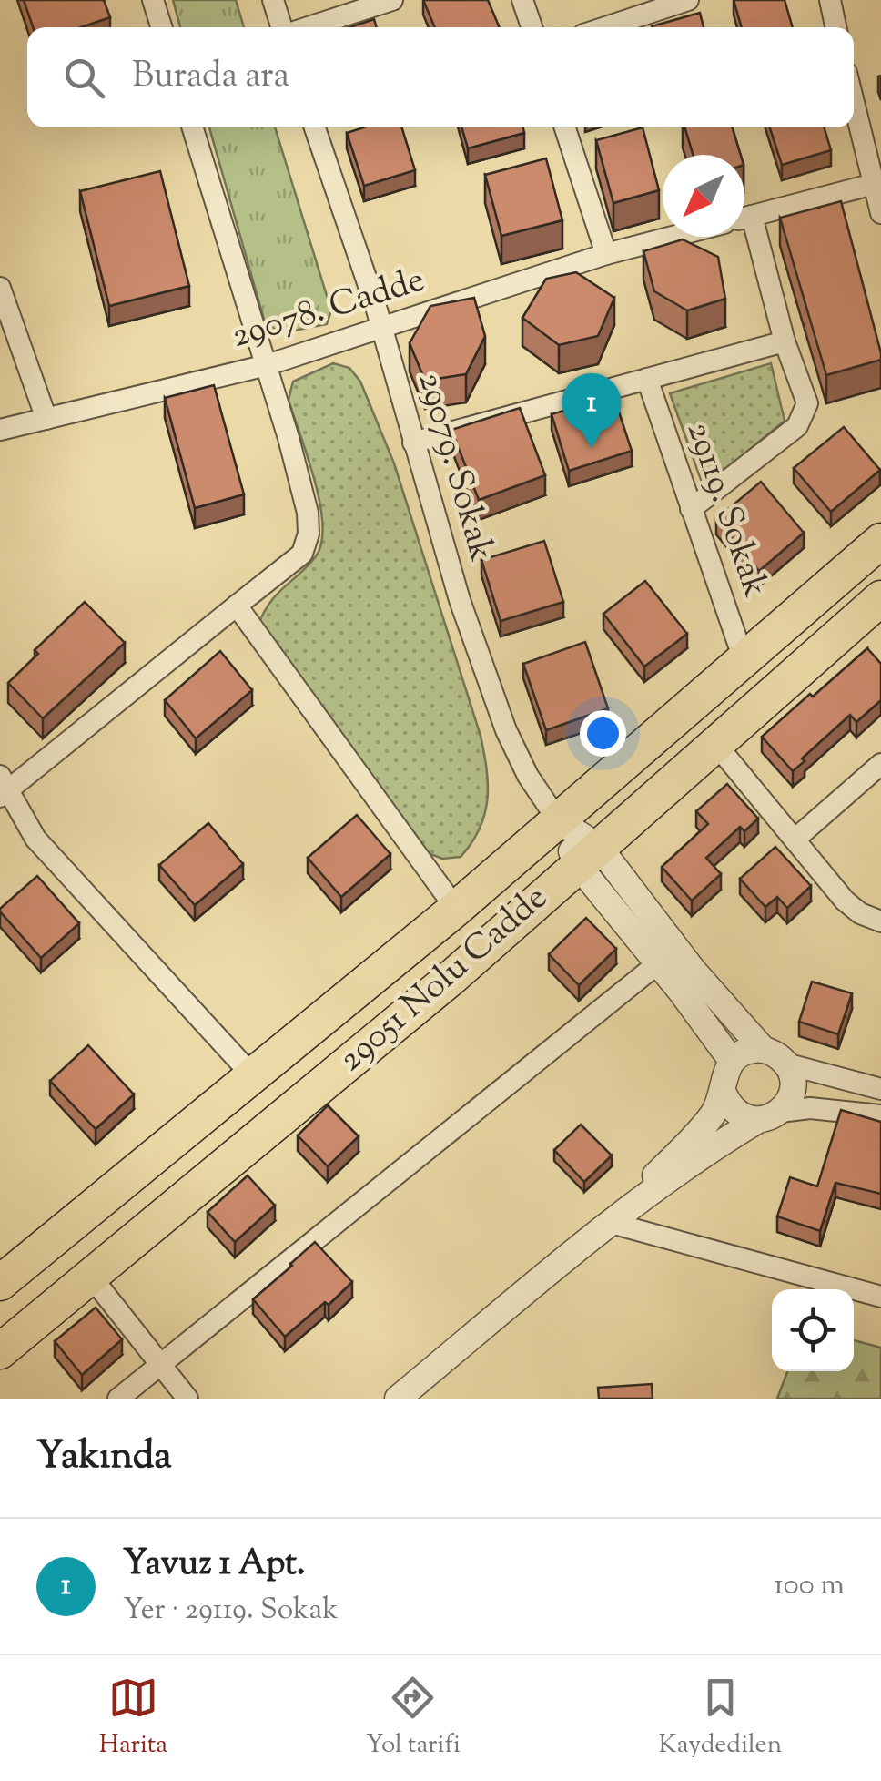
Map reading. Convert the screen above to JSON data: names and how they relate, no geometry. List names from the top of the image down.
{
  "streets": {
    "main road": ["29051 Nolu Cadde"],
    "street": ["29078. Cadde", "29079. Sokak", "29119. Sokak"]
  },
  "crossings": [
    ["29078. Cadde", "29079. Sokak"],
    ["29079. Sokak", "29051 Nolu Cadde"],
    ["29119. Sokak", "29051 Nolu Cadde"]
  ],
  "north": "bottom left",
  "page": {
    "search": "Burada ara",
    "pins": "1",
    "heading": "Yakında",
    "list": [
      {
        "mark": "1",
        "name": "Yavuz 1 Apt.",
        "note": "Yer · 29119. Sokak",
        "value": "100 m"
      }
    ],
    "nav": ["Harita", "Yol tarifi", "Kaydedilen"]
  }
}
